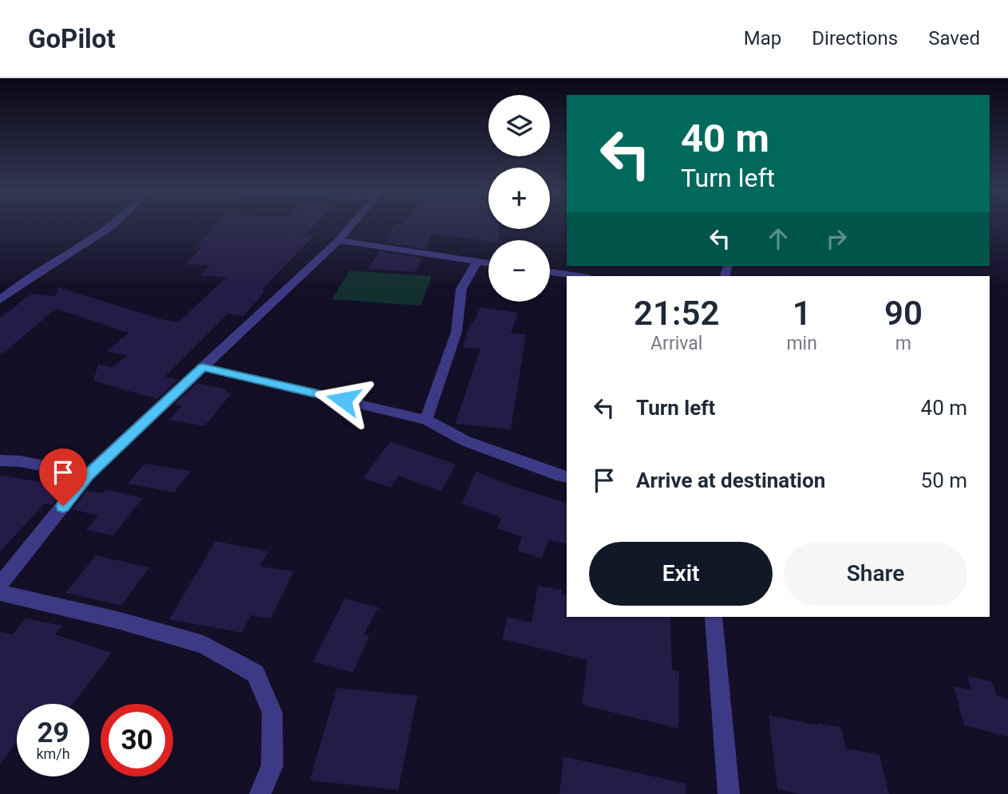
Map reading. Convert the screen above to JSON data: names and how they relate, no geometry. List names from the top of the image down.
{
  "page": {
    "header": "GoPilot",
    "nav": ["Map", "Directions", "Saved"],
    "map_buttons": ["+", "−"],
    "turn": ["40 m", "Turn left"],
    "eta": [
      "21:52",
      "Arrival",
      "1",
      "min",
      "90",
      "m"
    ],
    "list": [
      {
        "name": "Turn left",
        "value": "40 m"
      },
      {
        "name": "Arrive at destination",
        "value": "50 m"
      }
    ],
    "buttons": ["Exit", "Share"],
    "speed": "29 km/h",
    "limit": "30"
  }
}
